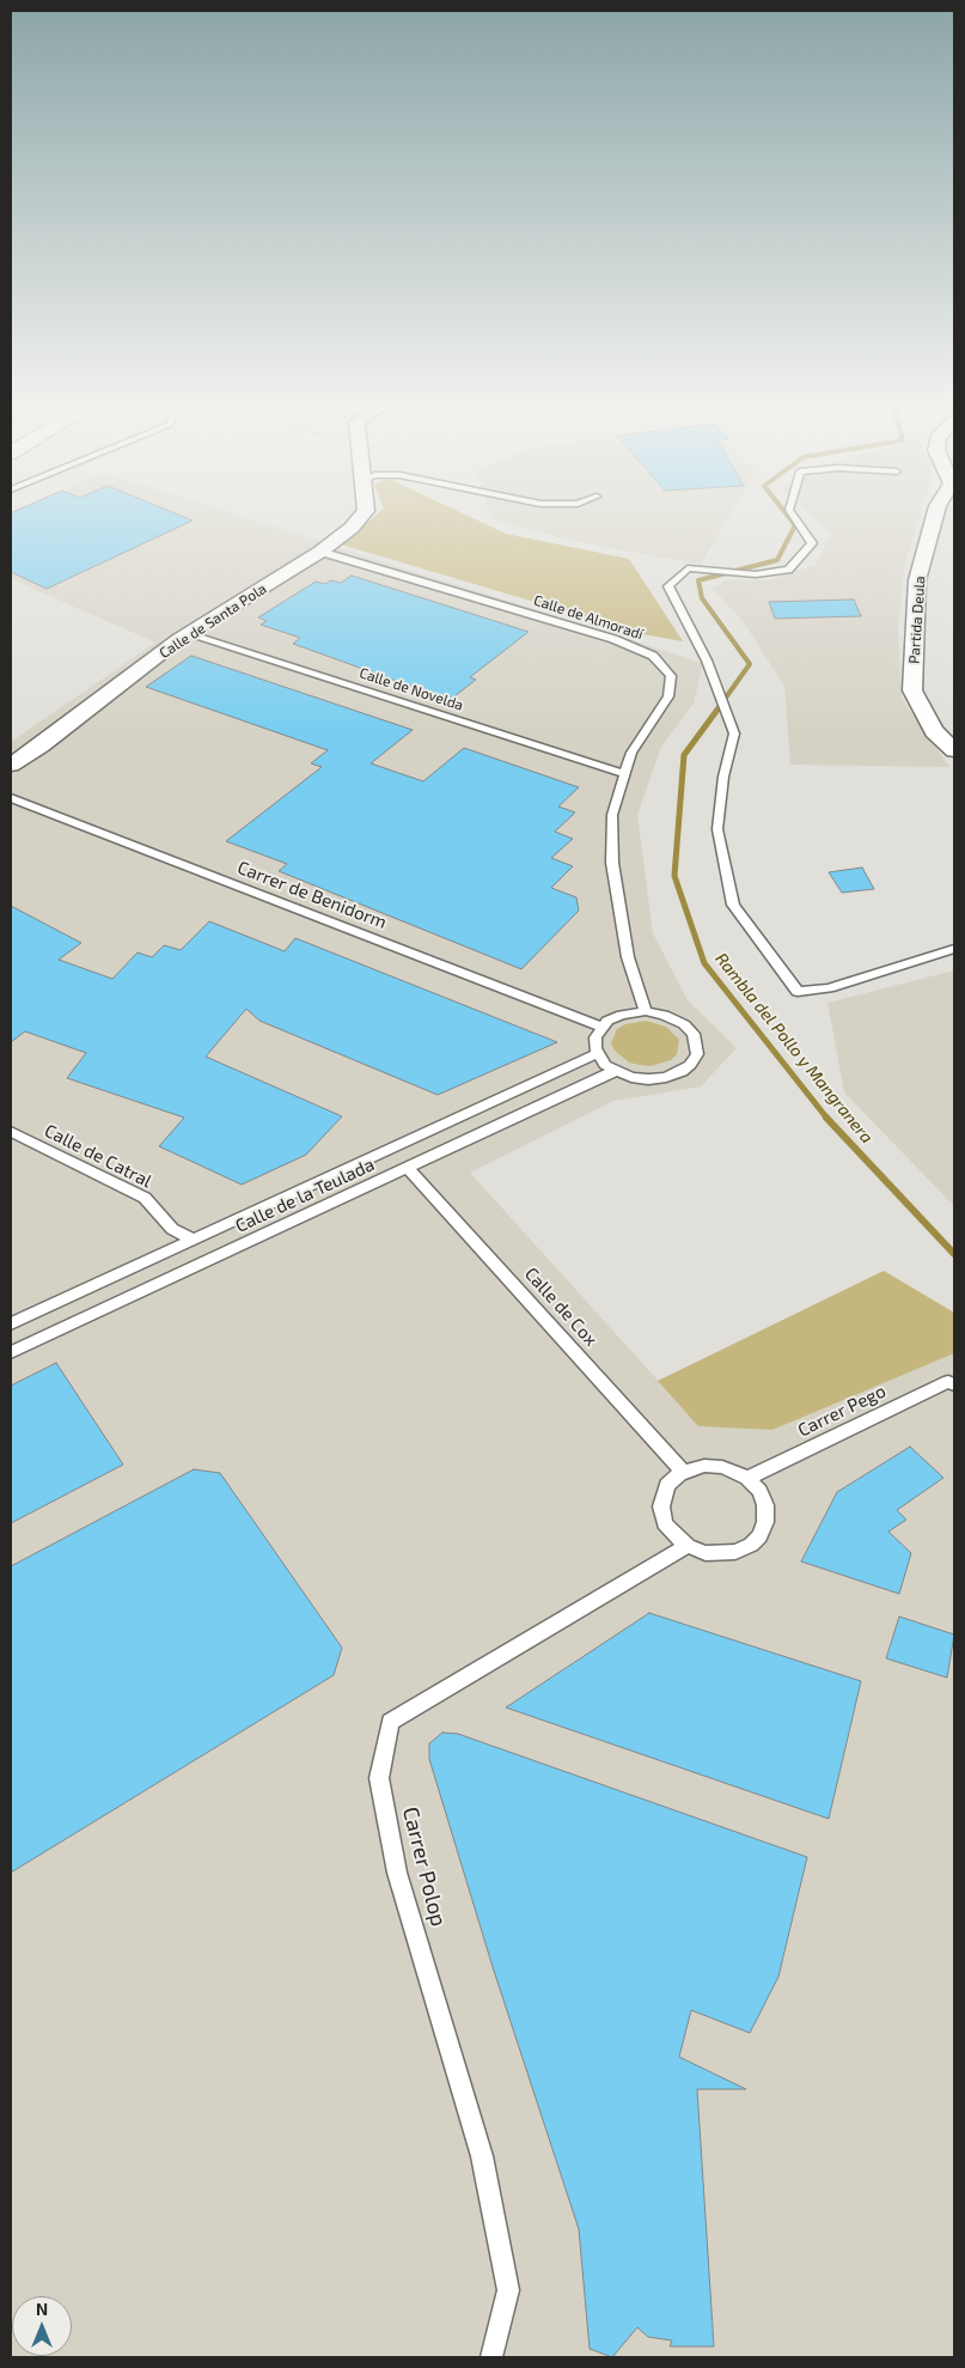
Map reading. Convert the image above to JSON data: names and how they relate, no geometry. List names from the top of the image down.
{
  "streets": {
    "street": ["Partida Deula", "Calle de Santa Pola"],
    "lane": [
      "Calle de Almoradí",
      "Calle de Novelda",
      "Carrer de Benidorm",
      "Calle de Catral",
      "Calle de la Teulada",
      "Calle de Cox",
      "Carrer Pego",
      "Carrer Polop"
    ]
  },
  "crossings": [
    ["Calle de Almoradí", "Calle de Santa Pola"],
    ["Calle de Almoradí", "Calle de Novelda"],
    ["Calle de Almoradí", "Carrer de Benidorm"],
    ["Calle de Almoradí", "Calle de la Teulada"],
    ["Calle de Santa Pola", "Calle de Novelda"],
    ["Carrer de Benidorm", "Calle de la Teulada"],
    ["Calle de Catral", "Calle de la Teulada"],
    ["Calle de la Teulada", "Calle de Cox"],
    ["Calle de Cox", "Carrer Pego"],
    ["Calle de Cox", "Carrer Polop"],
    ["Carrer Pego", "Carrer Polop"]
  ],
  "water": ["Rambla del Pollo y Mangranera"],
  "north": "top"
}
